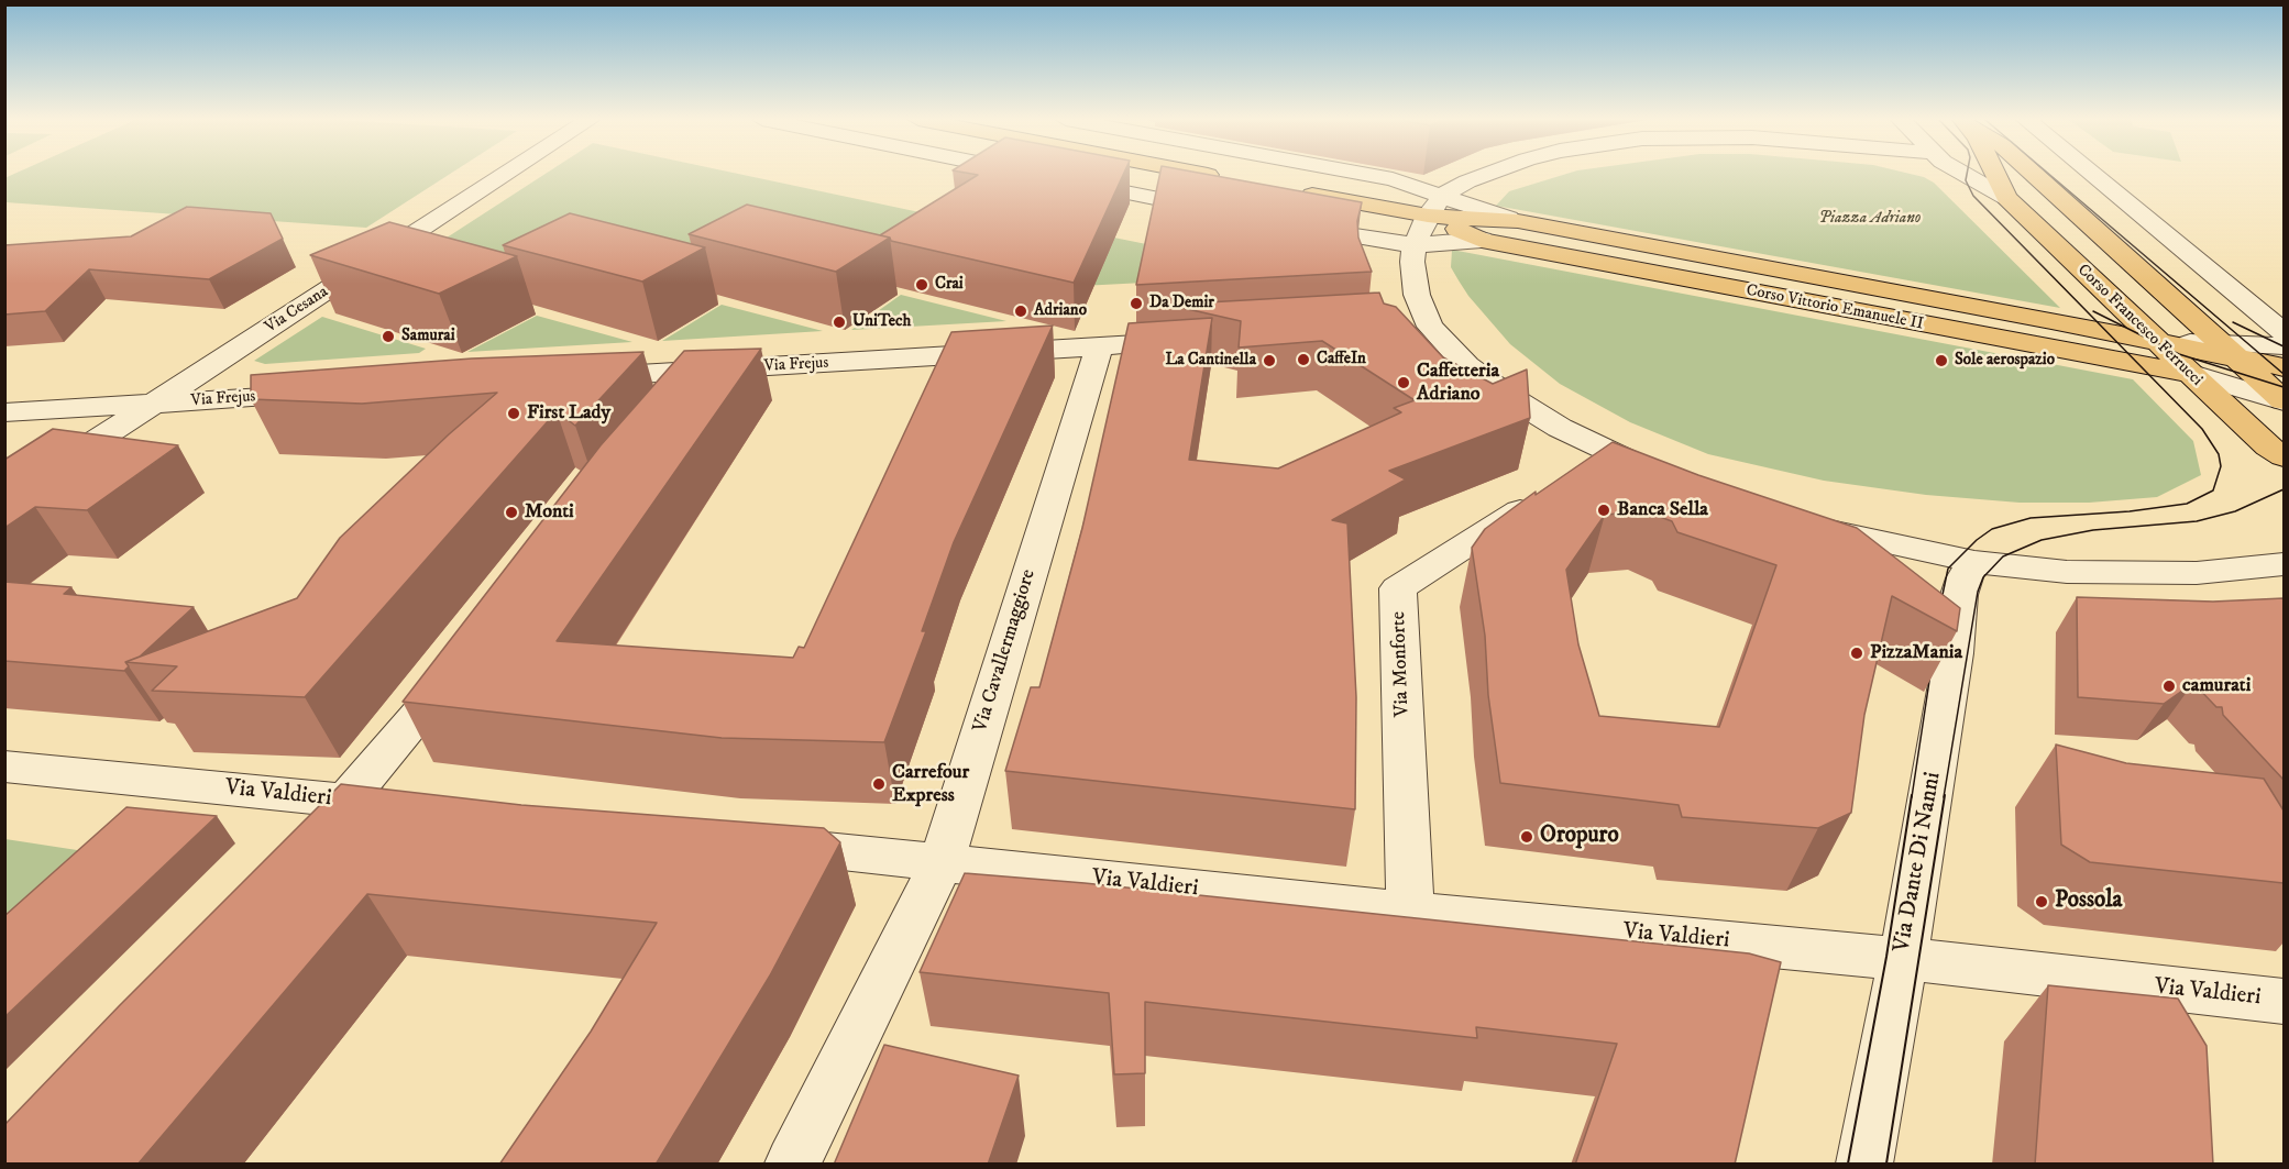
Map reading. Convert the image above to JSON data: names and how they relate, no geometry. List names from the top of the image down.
{
  "streets": {
    "main road": ["Corso Vittorio Emanuele II", "Corso Francesco Ferrucci"],
    "street": [
      "Via Cesana",
      "Via Frejus",
      "Via Cavallermaggiore",
      "Via Monforte",
      "Via Valdieri",
      "Via Dante Di Nanni"
    ]
  },
  "crossings": [
    ["Corso Vittorio Emanuele II", "Corso Francesco Ferrucci"],
    ["Via Cesana", "Via Frejus"],
    ["Via Frejus", "Via Cavallermaggiore"],
    ["Via Cavallermaggiore", "Via Valdieri"],
    ["Via Monforte", "Via Valdieri"],
    ["Via Valdieri", "Via Dante Di Nanni"]
  ],
  "parks": ["Piazza Adriano"],
  "places": [
    "Crai",
    "Da Demir",
    "Adriano",
    "UniTech",
    "Samurai",
    "CaffeIn",
    "La Cantinella",
    "Sole aerospazio",
    "Caffetteria Adriano",
    "First Lady",
    "Banca Sella",
    "Monti",
    "PizzaMania",
    "camurati",
    "Carrefour Express",
    "Oropuro",
    "Possola"
  ]
}
